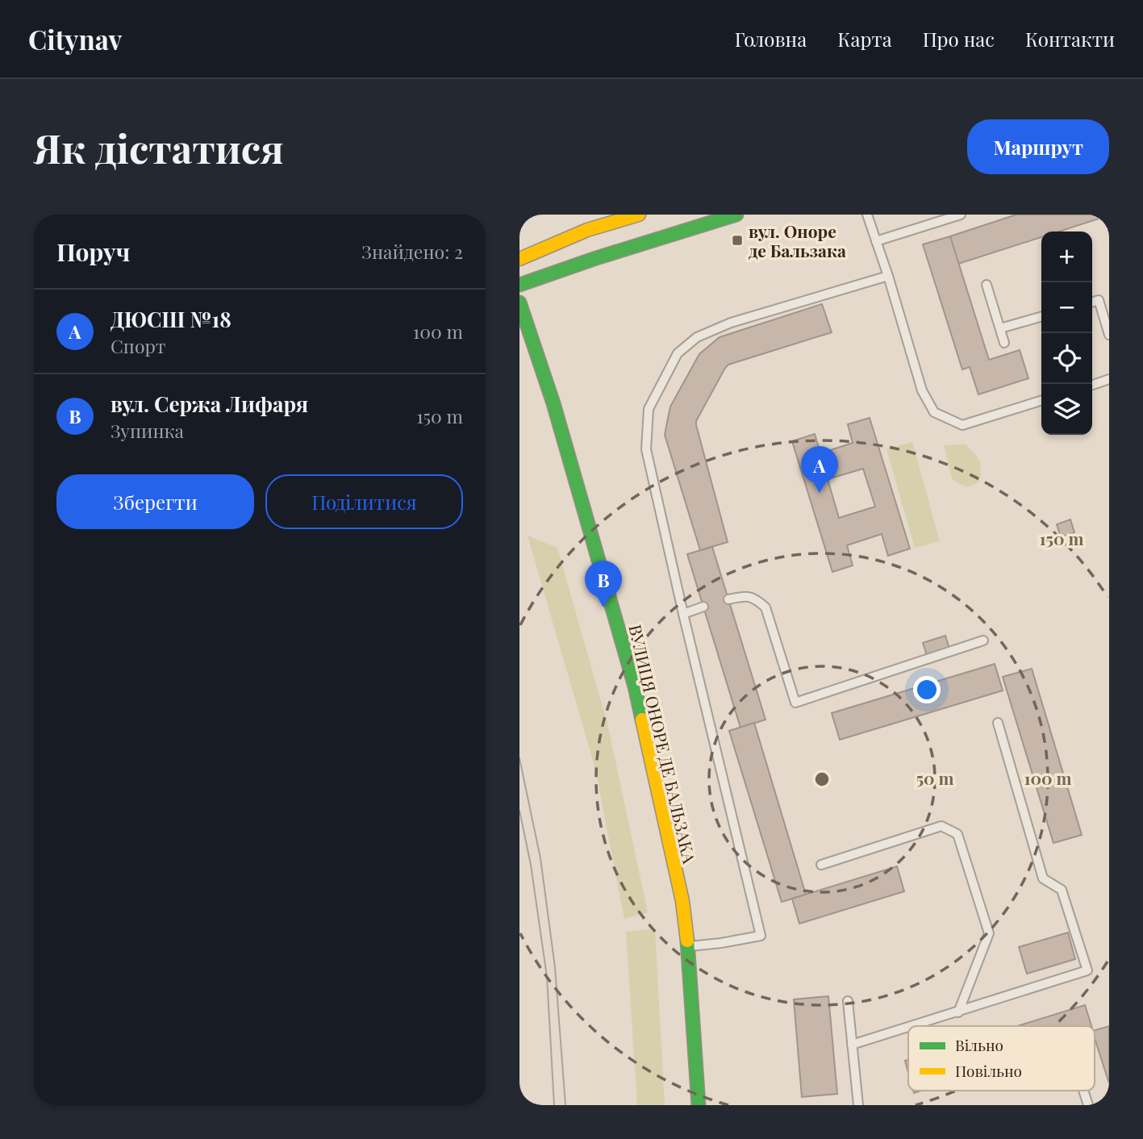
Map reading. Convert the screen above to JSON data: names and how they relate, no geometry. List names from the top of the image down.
{
  "streets": {
    "street": ["ВУЛИЦЯ ОНОРЕ ДЕ БАЛЬЗАКА"]
  },
  "places": {
    "transit": ["вул. Оноре де Бальзака"]
  },
  "legend": ["Вільно", "Повільно"],
  "page": {
    "header": "Citynav",
    "nav": [
      "Головна",
      "Карта",
      "Про нас",
      "Контакти"
    ],
    "buttons": [
      "Маршрут",
      ["Зберегти", "Поділитися"]
    ],
    "title": "Як дістатися",
    "heading": ["Поруч", "Знайдено: 2"],
    "map_buttons": ["+", "−"],
    "list": [
      {
        "mark": "A",
        "name": "ДЮСШ №18",
        "note": "Спорт",
        "value": "100 m"
      },
      {
        "mark": "B",
        "name": "вул. Сержа Лифаря",
        "note": "Зупинка",
        "value": "150 m"
      }
    ],
    "pins": ["A", "B"]
  },
  "rings": ["150 m", "50 m", "100 m"]
}
